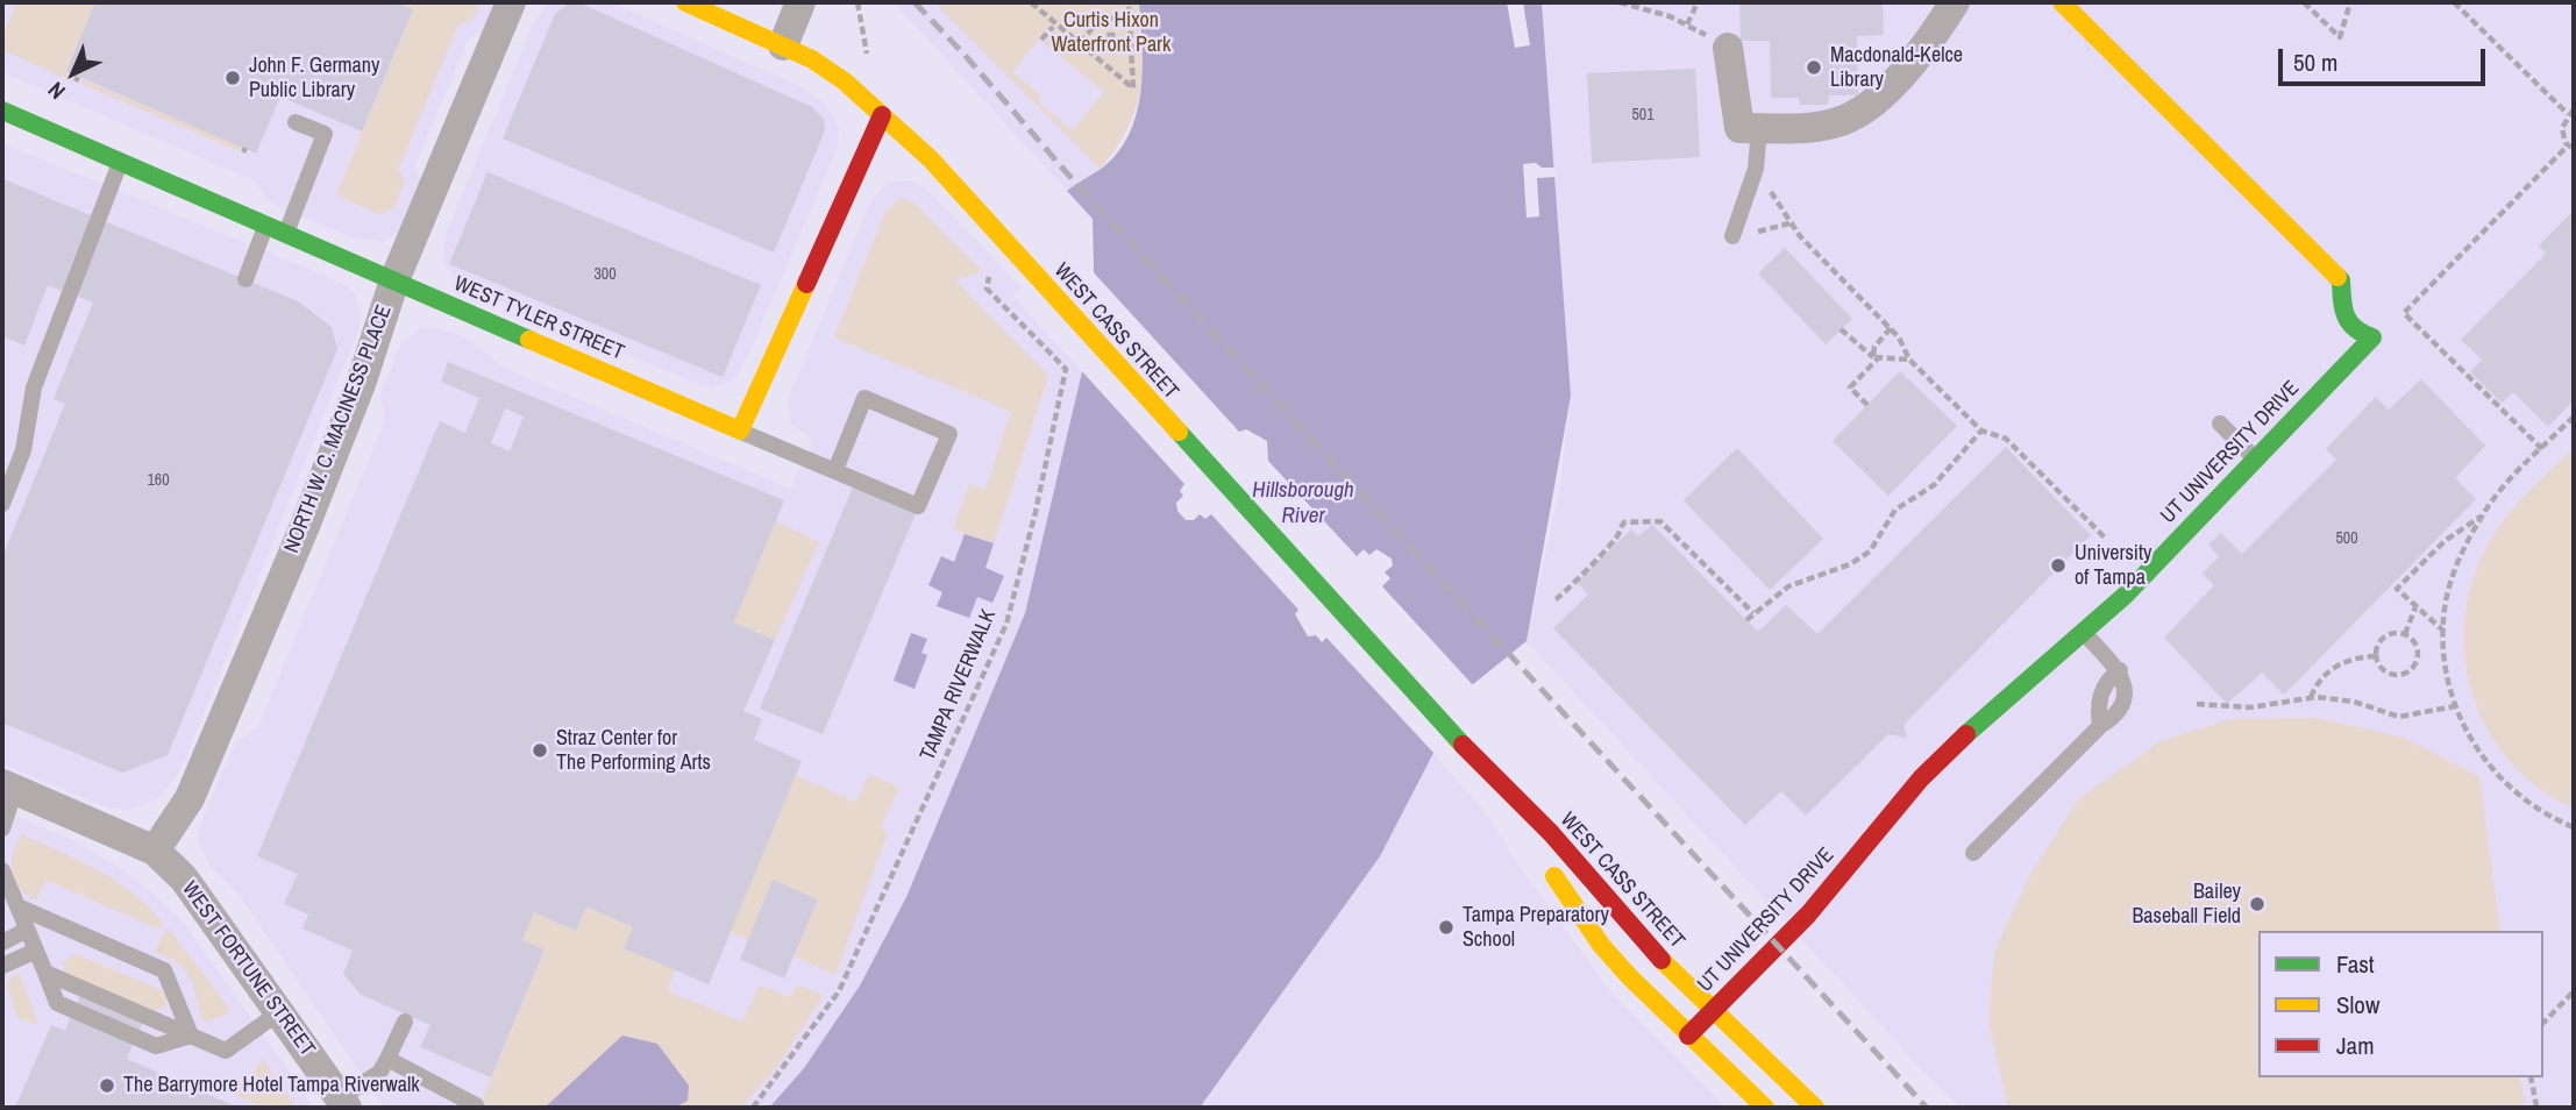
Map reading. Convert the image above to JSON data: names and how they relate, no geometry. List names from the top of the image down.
{
  "streets": {
    "street": [
      "WEST TYLER STREET",
      "WEST CASS STREET",
      "NORTH W. C. MACINESS PLACE",
      "UT UNIVERSITY DRIVE",
      "WEST FORTUNE STREET"
    ],
    "path": ["TAMPA RIVERWALK"]
  },
  "crossings": [
    ["WEST TYLER STREET", "NORTH W. C. MACINESS PLACE"],
    ["WEST CASS STREET", "UT UNIVERSITY DRIVE"],
    ["NORTH W. C. MACINESS PLACE", "WEST FORTUNE STREET"]
  ],
  "water": ["Hillsborough River"],
  "parks": ["Curtis Hixon Waterfront Park"],
  "places": [
    "Macdonald-Kelce Library",
    "John F. Germany Public Library",
    "University of Tampa",
    "Straz Center for The Performing Arts",
    "Bailey Baseball Field",
    "Tampa Preparatory School",
    "The Barrymore Hotel Tampa Riverwalk"
  ],
  "house_numbers": [
    "501",
    "300",
    "160",
    "500"
  ],
  "legend": ["Fast", "Slow", "Jam"],
  "scale_bar": "50 m",
  "north": "bottom left"
}
